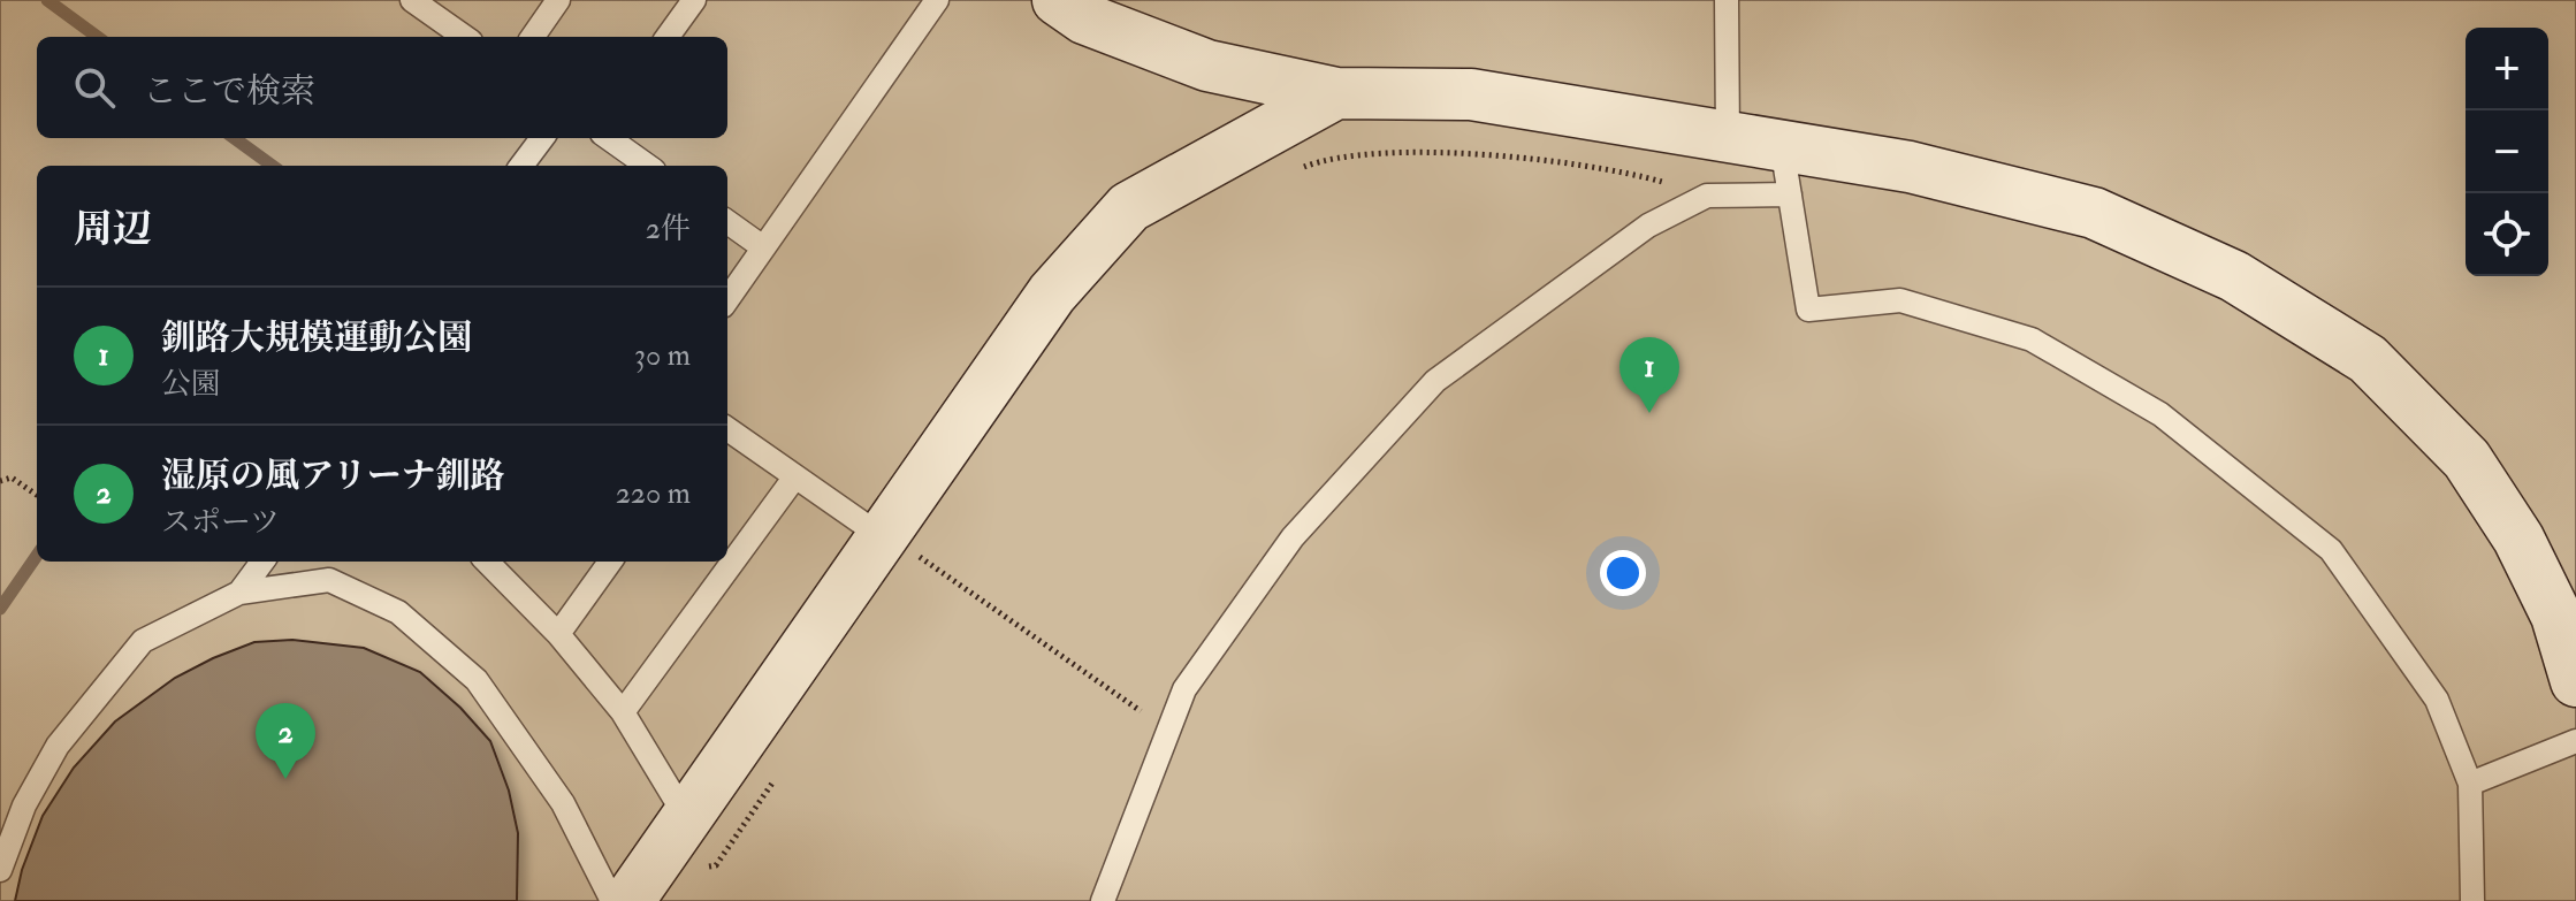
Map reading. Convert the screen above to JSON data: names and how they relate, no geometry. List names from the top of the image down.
{
  "page": {
    "map_buttons": ["+", "−"],
    "search": "ここで検索",
    "heading": ["周辺", "2件"],
    "list": [
      {
        "mark": "1",
        "name": "釧路大規模運動公園",
        "note": "公園",
        "value": "30 m"
      },
      {
        "mark": "2",
        "name": "湿原の風アリーナ釧路",
        "note": "スポーツ",
        "value": "220 m"
      }
    ],
    "pins": ["1", "2"]
  }
}
